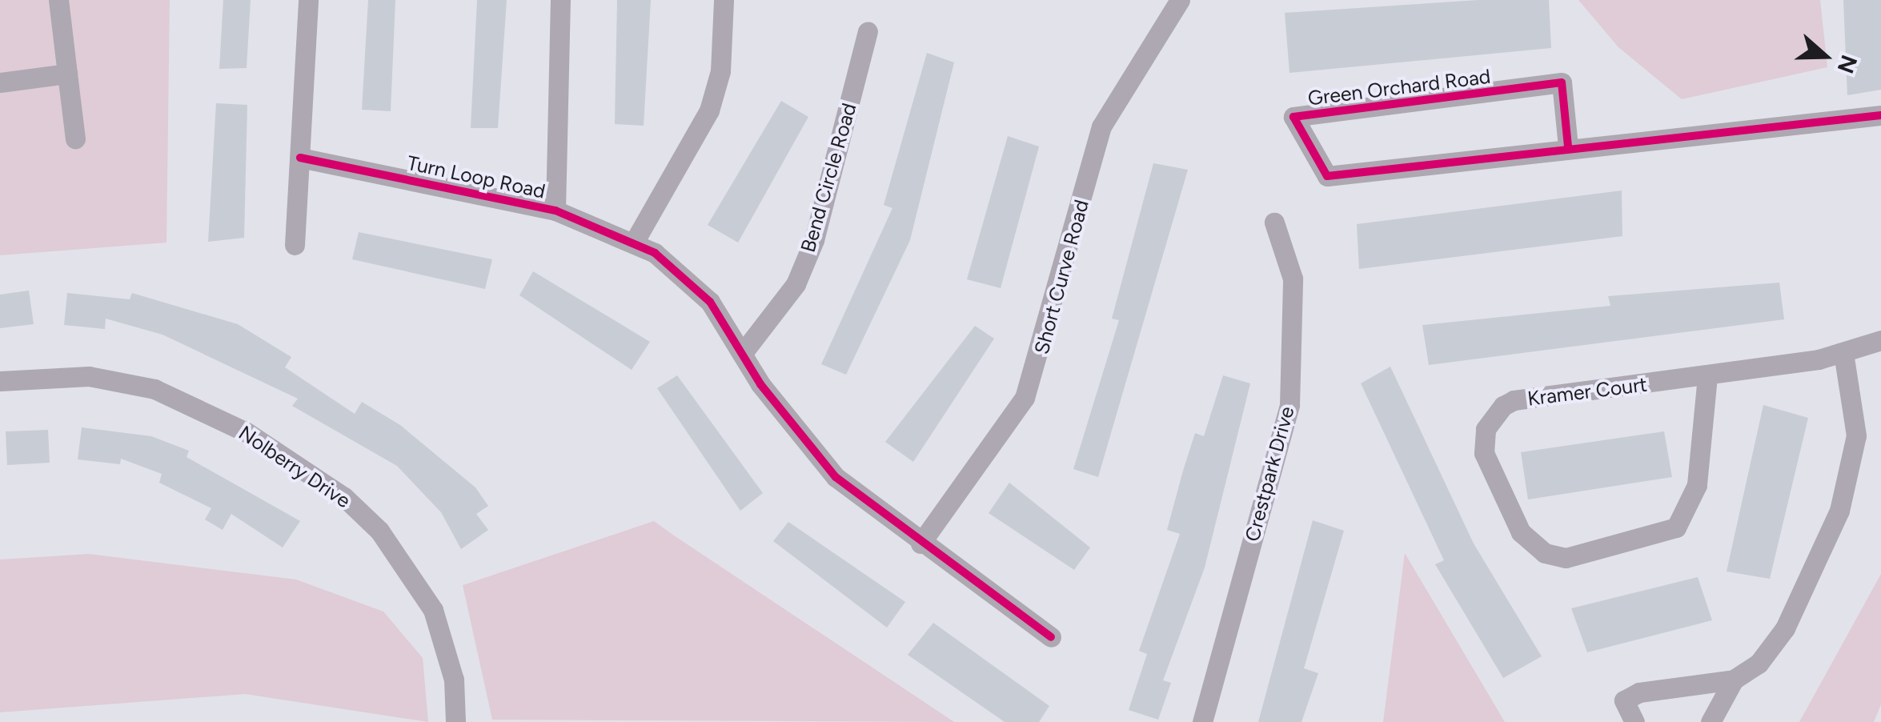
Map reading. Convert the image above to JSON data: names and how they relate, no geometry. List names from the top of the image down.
{
  "streets": {
    "street": [
      "Green Orchard Road",
      "Turn Loop Road",
      "Bend Circle Road",
      "Short Curve Road",
      "Kramer Court",
      "Nolberry Drive",
      "Crestpark Drive"
    ]
  },
  "crossings": [
    ["Turn Loop Road", "Bend Circle Road"],
    ["Turn Loop Road", "Short Curve Road"]
  ],
  "north": "right"
}
